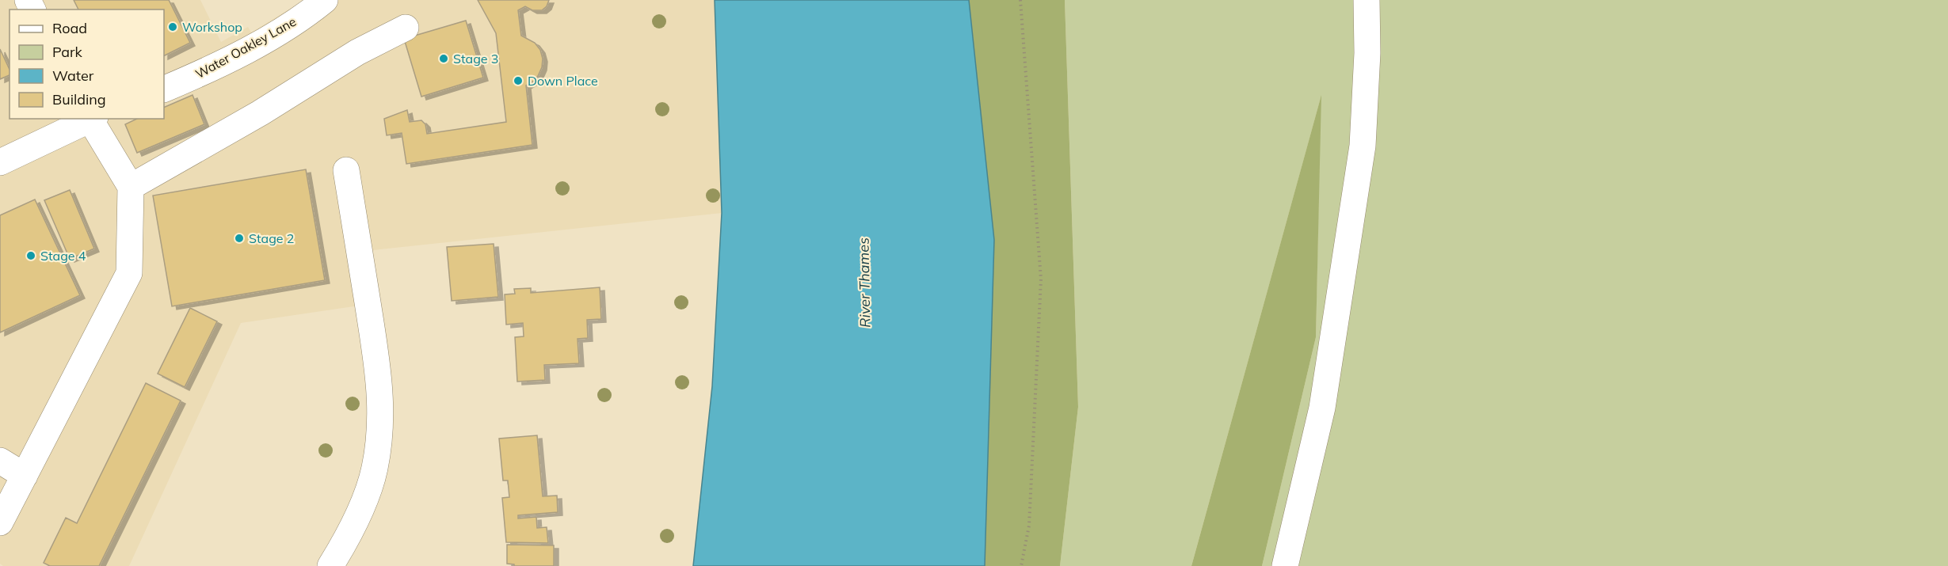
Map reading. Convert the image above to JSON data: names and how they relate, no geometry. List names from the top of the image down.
{
  "streets": {
    "lane": ["Water Oakley Lane"]
  },
  "water": ["River Thames"],
  "places": [
    "Workshop",
    "Stage 3",
    "Down Place",
    "Stage 2",
    "Stage 4"
  ],
  "legend": [
    "Road",
    "Park",
    "Water",
    "Building"
  ]
}
